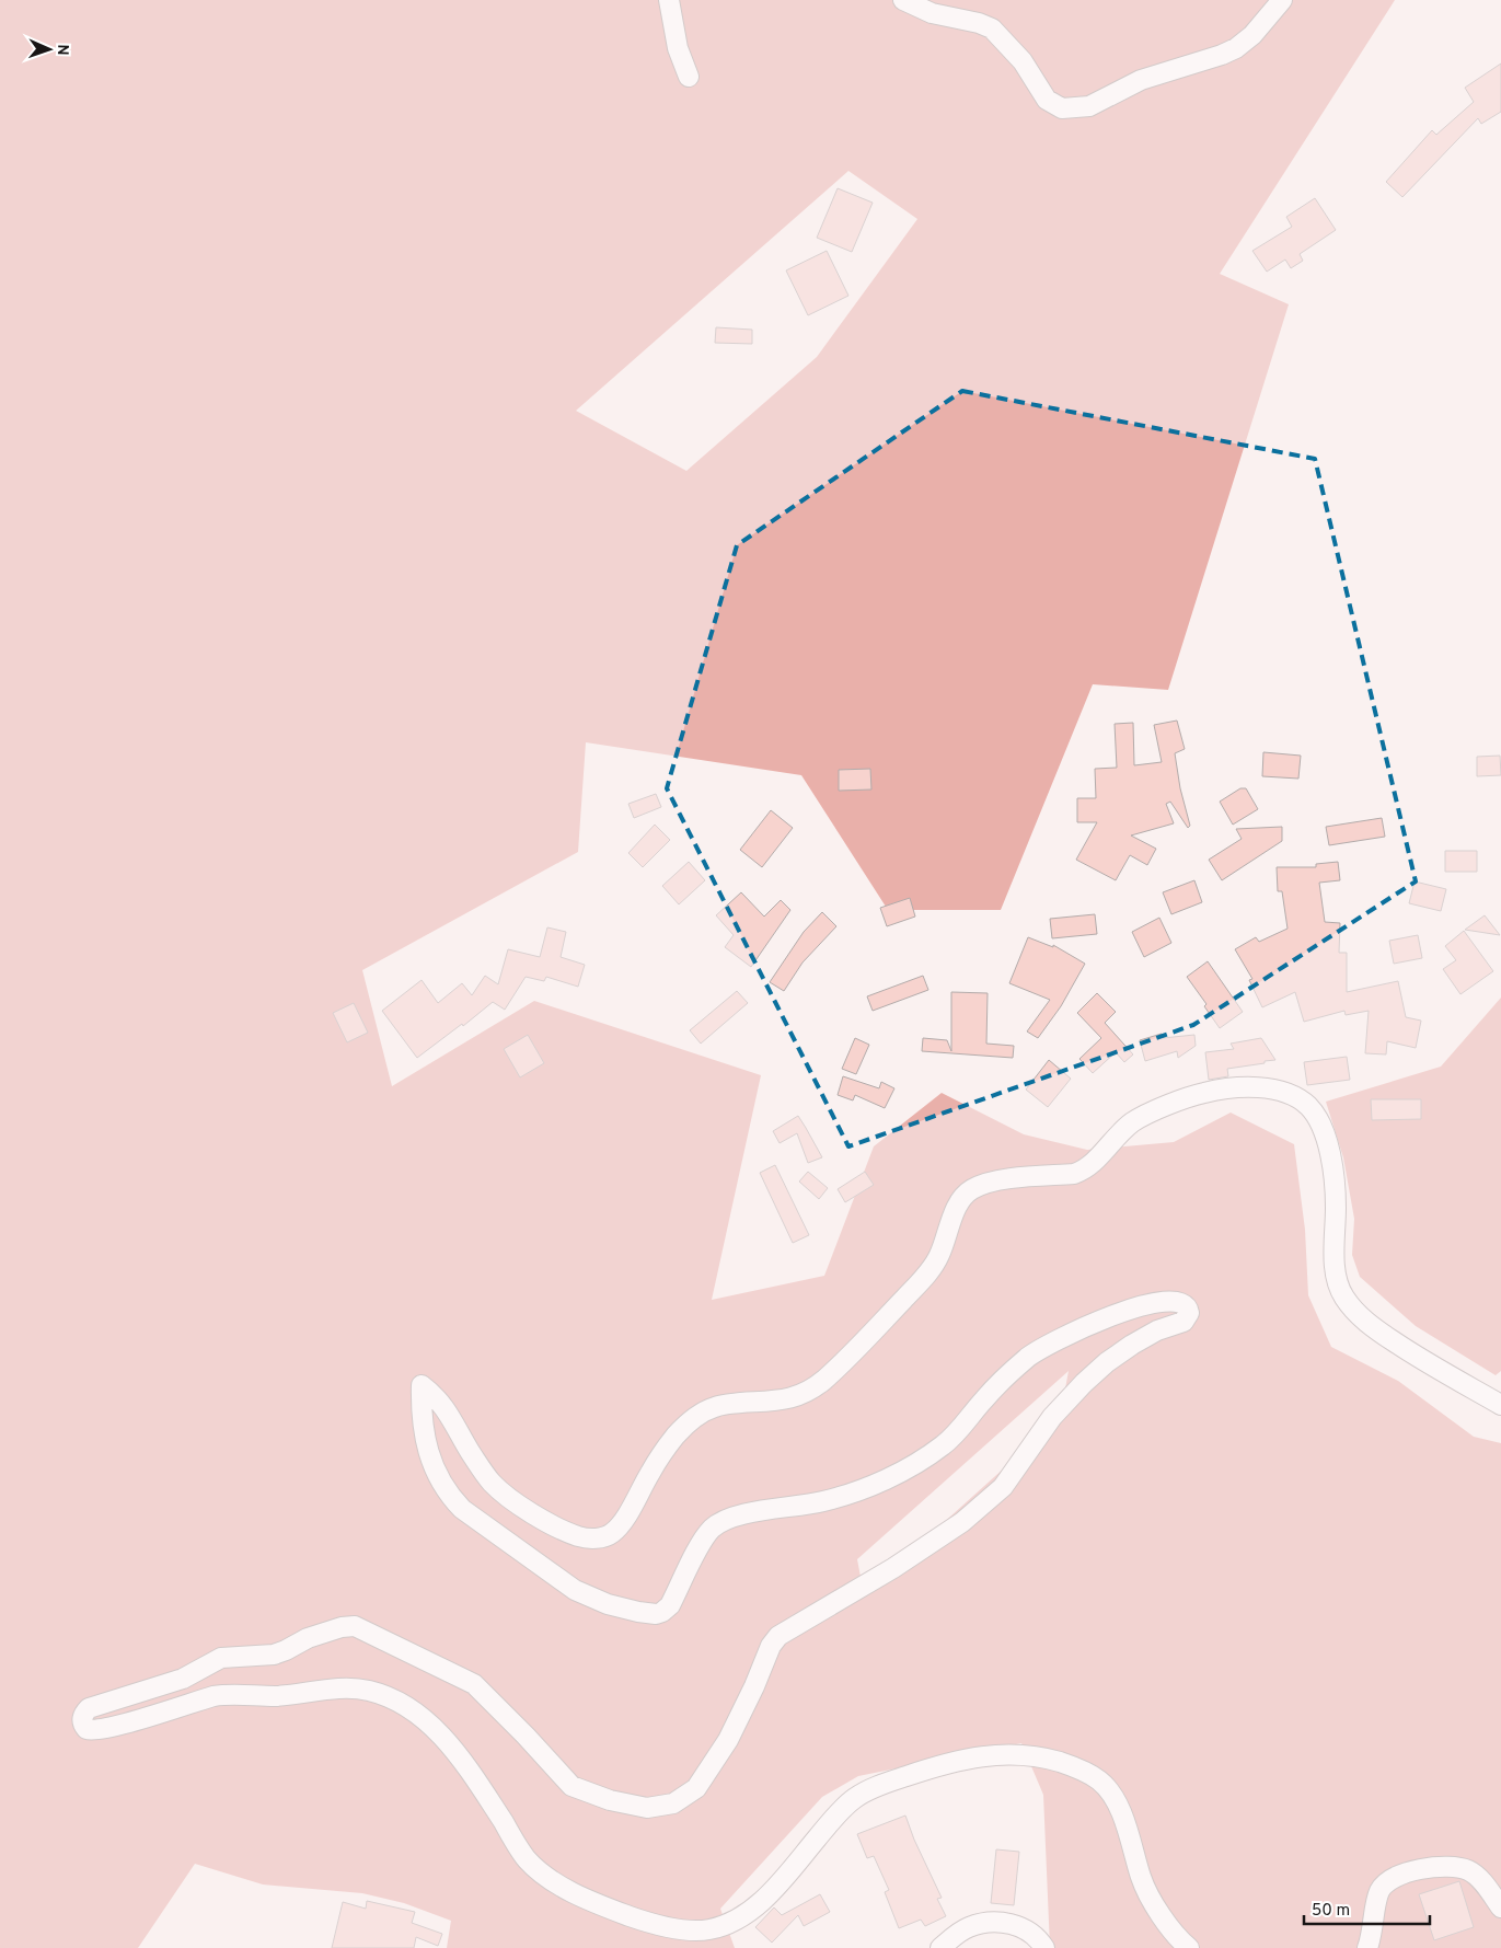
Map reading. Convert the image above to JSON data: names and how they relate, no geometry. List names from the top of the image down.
{
  "scale_bar": "50 m",
  "north": "right"
}
